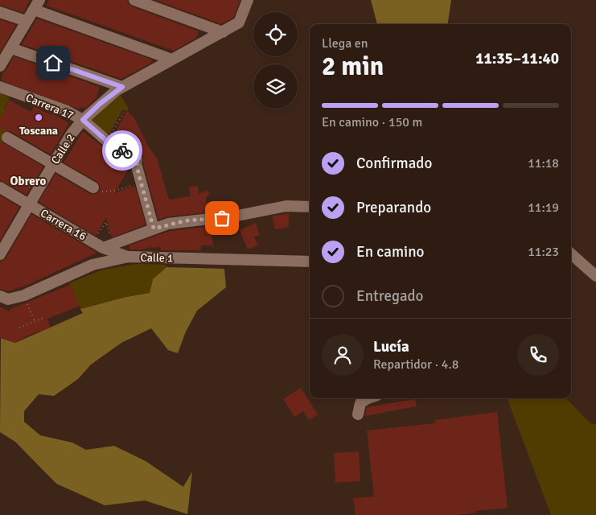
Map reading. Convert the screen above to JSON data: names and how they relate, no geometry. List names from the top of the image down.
{
  "streets": {
    "street": [
      "Carrera 17",
      "Calle 2",
      "Carrera 16",
      "Calle 1"
    ]
  },
  "crossings": [
    ["Carrera 17", "Calle 2"],
    ["Carrera 17", "Calle 1"],
    ["Calle 2", "Carrera 16"],
    ["Carrera 16", "Calle 1"]
  ],
  "districts": ["Obrero"],
  "places": ["Toscana"],
  "page": {
    "heading": ["2 min", "Llega en", "11:35–11:40"],
    "panel": ["Lucía", "Repartidor · 4.8"],
    "bar": "En camino · 150 m",
    "list": [
      ["Confirmado", "11:18"],
      ["Preparando", "11:19"],
      ["En camino", "11:23"],
      "Entregado"
    ]
  }
}
